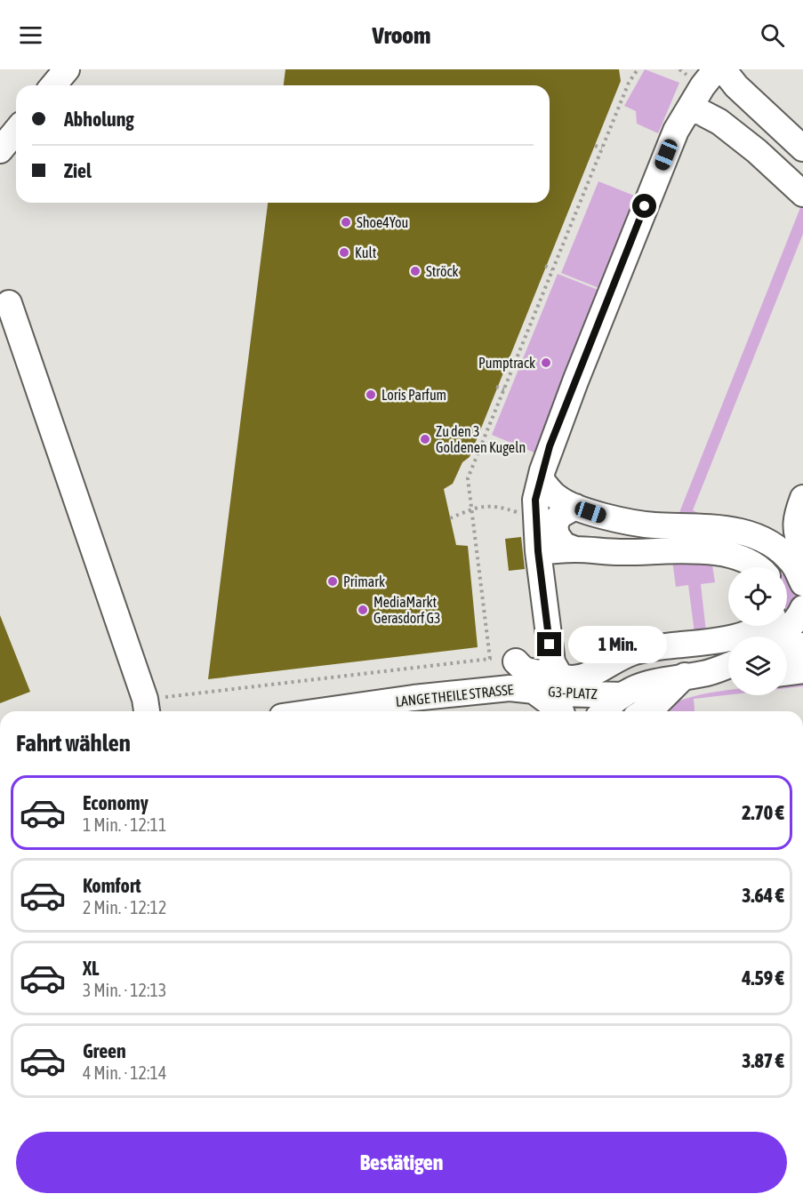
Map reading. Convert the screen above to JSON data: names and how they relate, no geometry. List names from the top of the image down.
{
  "streets": {
    "street": ["G3-PLATZ", "LANGE THEILE STRASSE"]
  },
  "crossings": [
    ["G3-PLATZ", "LANGE THEILE STRASSE"]
  ],
  "places": [
    "Shoe4You",
    "Kult",
    "Ströck",
    "Pumptrack",
    "Loris Parfum",
    "Zu den 3 Goldenen Kugeln",
    "Primark",
    "MediaMarkt Gerasdorf G3"
  ],
  "page": {
    "header": "Vroom",
    "banner": ["Abholung", "Ziel"],
    "bubble": "1 Min.",
    "heading": "Fahrt wählen",
    "list": [
      {
        "name": "Economy",
        "note": "1 Min. · 12:11",
        "value": "2.70 €"
      },
      {
        "name": "Komfort",
        "note": "2 Min. · 12:12",
        "value": "3.64 €"
      },
      {
        "name": "XL",
        "note": "3 Min. · 12:13",
        "value": "4.59 €"
      },
      {
        "name": "Green",
        "note": "4 Min. · 12:14",
        "value": "3.87 €"
      }
    ],
    "buttons": "Bestätigen"
  }
}
